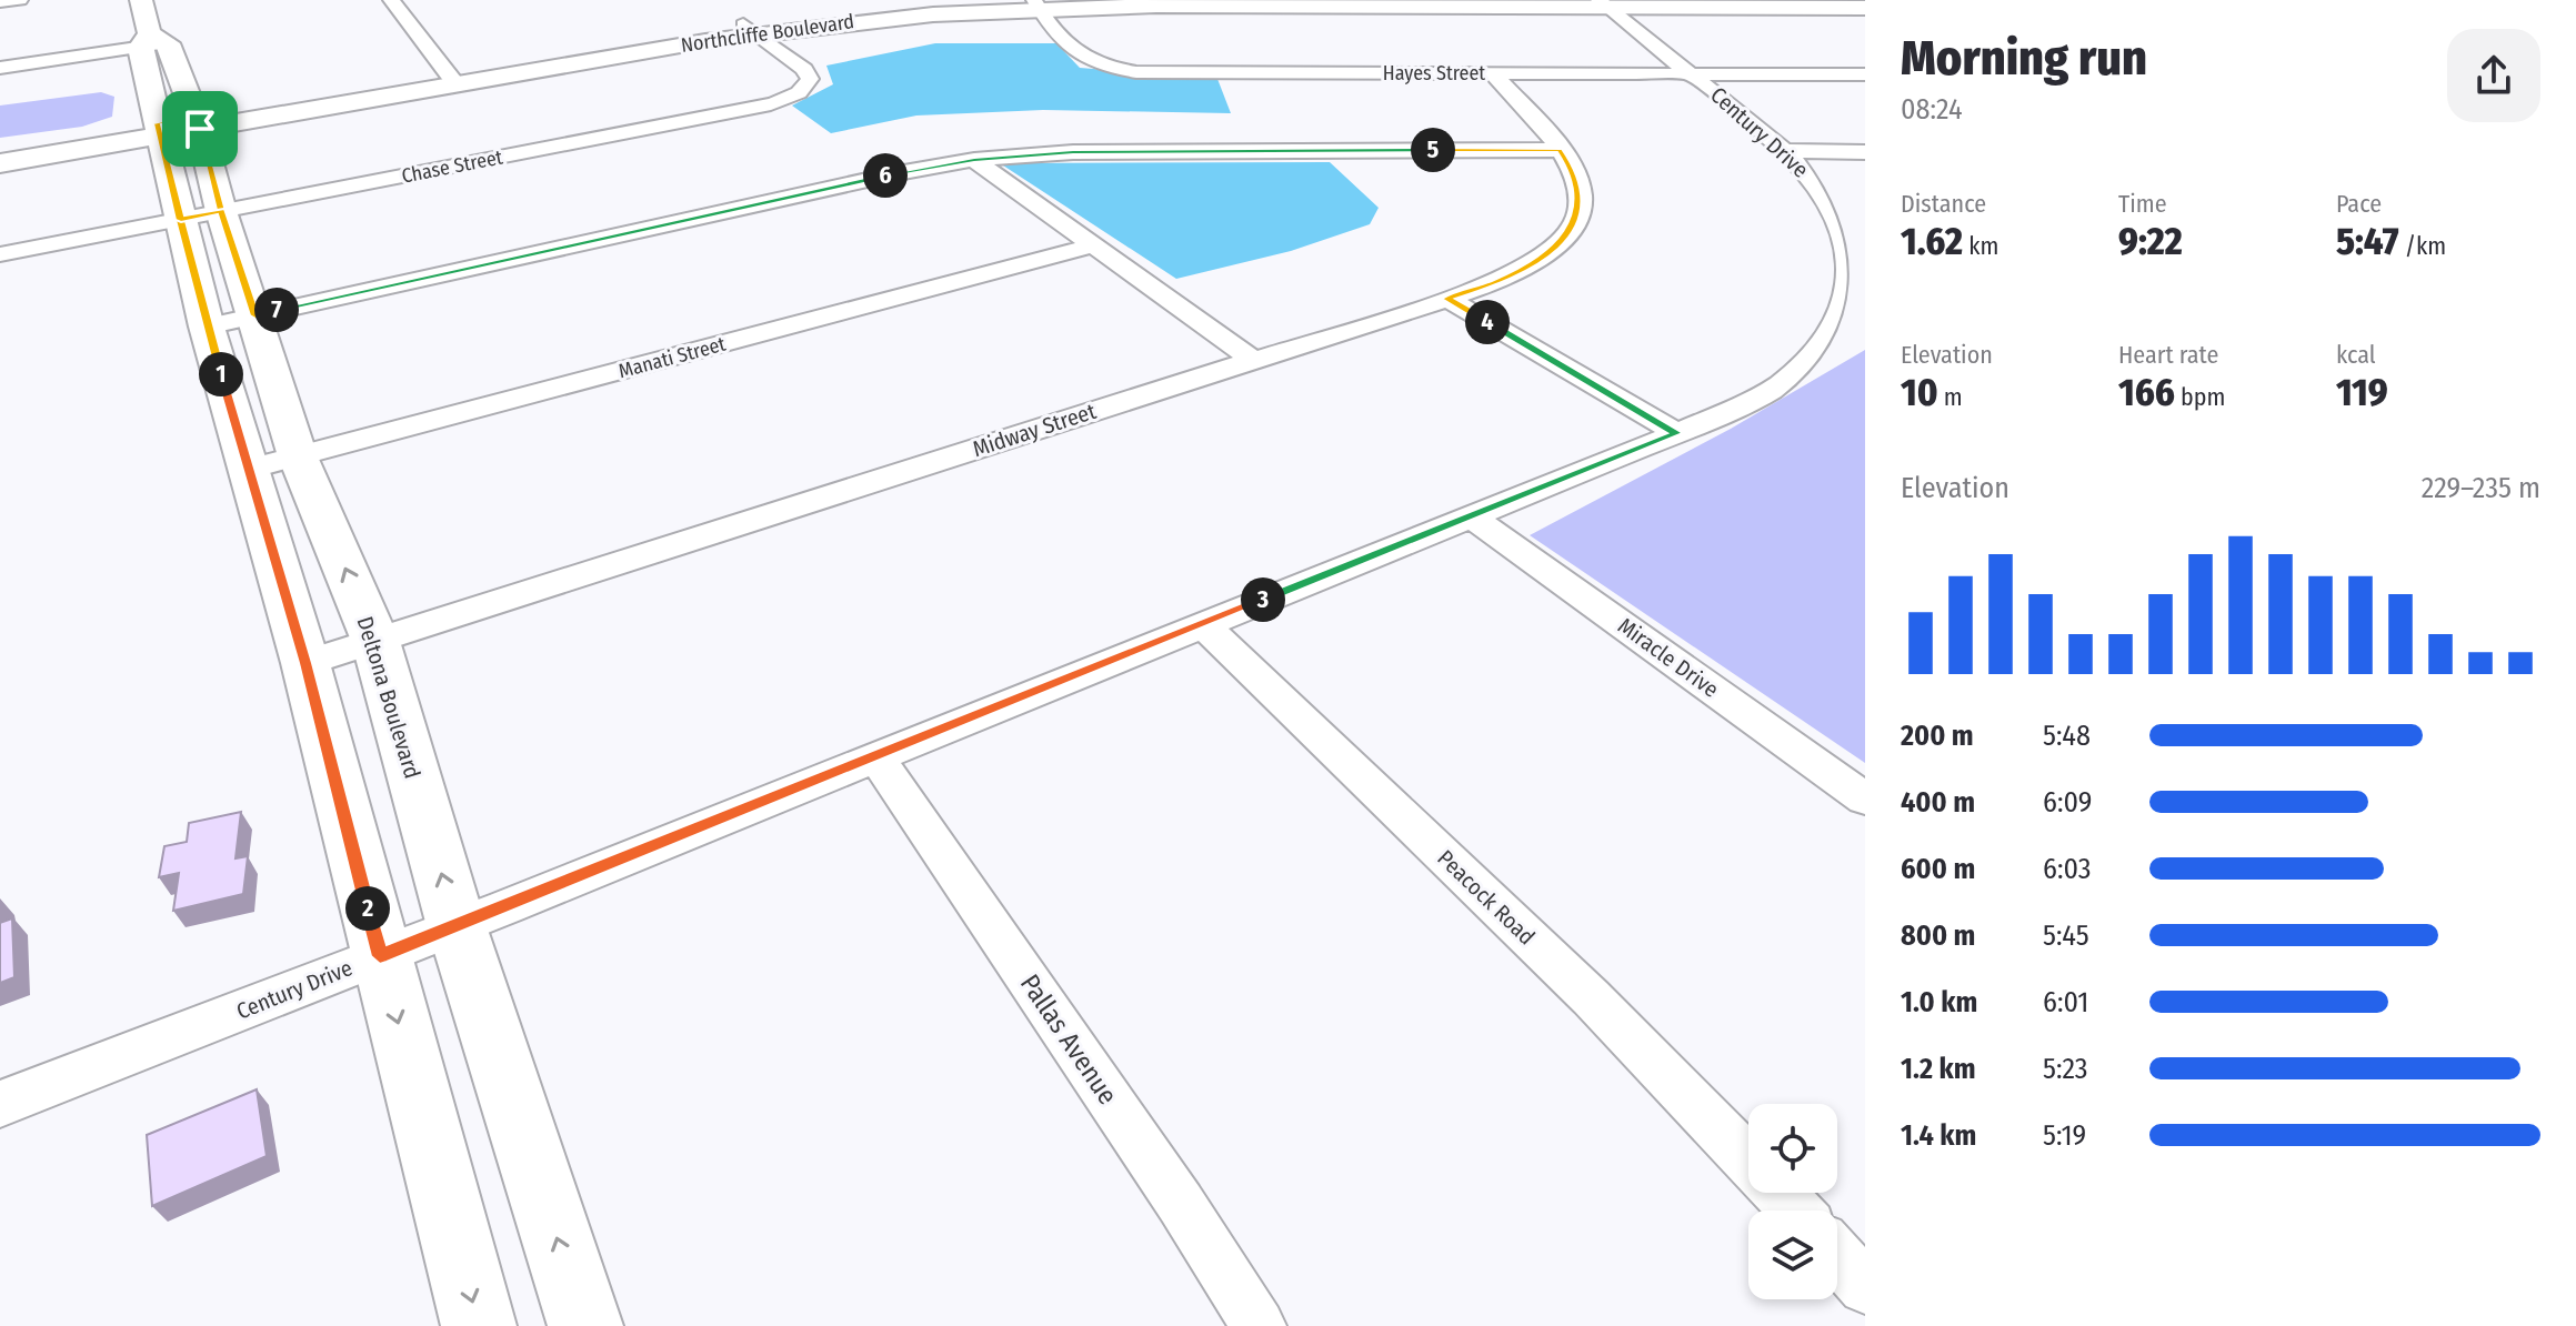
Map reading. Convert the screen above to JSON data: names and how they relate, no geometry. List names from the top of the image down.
{
  "streets": {
    "main road": ["Northcliffe Boulevard", "Deltona Boulevard"],
    "street": [
      "Hayes Street",
      "Century Drive",
      "Chase Street",
      "Manati Street",
      "Midway Street",
      "Miracle Drive",
      "Peacock Road",
      "Pallas Avenue"
    ]
  },
  "crossings": [
    ["Northcliffe Boulevard", "Hayes Street"],
    ["Northcliffe Boulevard", "Century Drive"],
    ["Northcliffe Boulevard", "Chase Street"],
    ["Northcliffe Boulevard", "Deltona Boulevard"],
    ["Hayes Street", "Century Drive"],
    ["Hayes Street", "Midway Street"],
    ["Century Drive", "Miracle Drive"],
    ["Century Drive", "Deltona Boulevard"],
    ["Century Drive", "Peacock Road"],
    ["Century Drive", "Pallas Avenue"],
    ["Chase Street", "Deltona Boulevard"],
    ["Manati Street", "Deltona Boulevard"],
    ["Midway Street", "Deltona Boulevard"]
  ],
  "page": {
    "heading": ["Morning run", "08:24"],
    "pins": [
      "5",
      "6",
      "7",
      "4",
      "1",
      "3",
      "2"
    ],
    "stats": [
      ["Distance", "1.62 km"],
      ["Time", "9:22"],
      ["Pace", "5:47 /km"],
      ["Elevation", "10 m"],
      ["Heart rate", "166 bpm"],
      ["kcal", "119"]
    ],
    "chart": ["Elevation", "229–235 m"],
    "list": [
      {
        "name": "200 m",
        "note": "5:48"
      },
      {
        "name": "400 m",
        "note": "6:09"
      },
      {
        "name": "600 m",
        "note": "6:03"
      },
      {
        "name": "800 m",
        "note": "5:45"
      },
      {
        "name": "1.0 km",
        "note": "6:01"
      },
      {
        "name": "1.2 km",
        "note": "5:23"
      },
      {
        "name": "1.4 km",
        "note": "5:19"
      }
    ]
  }
}
